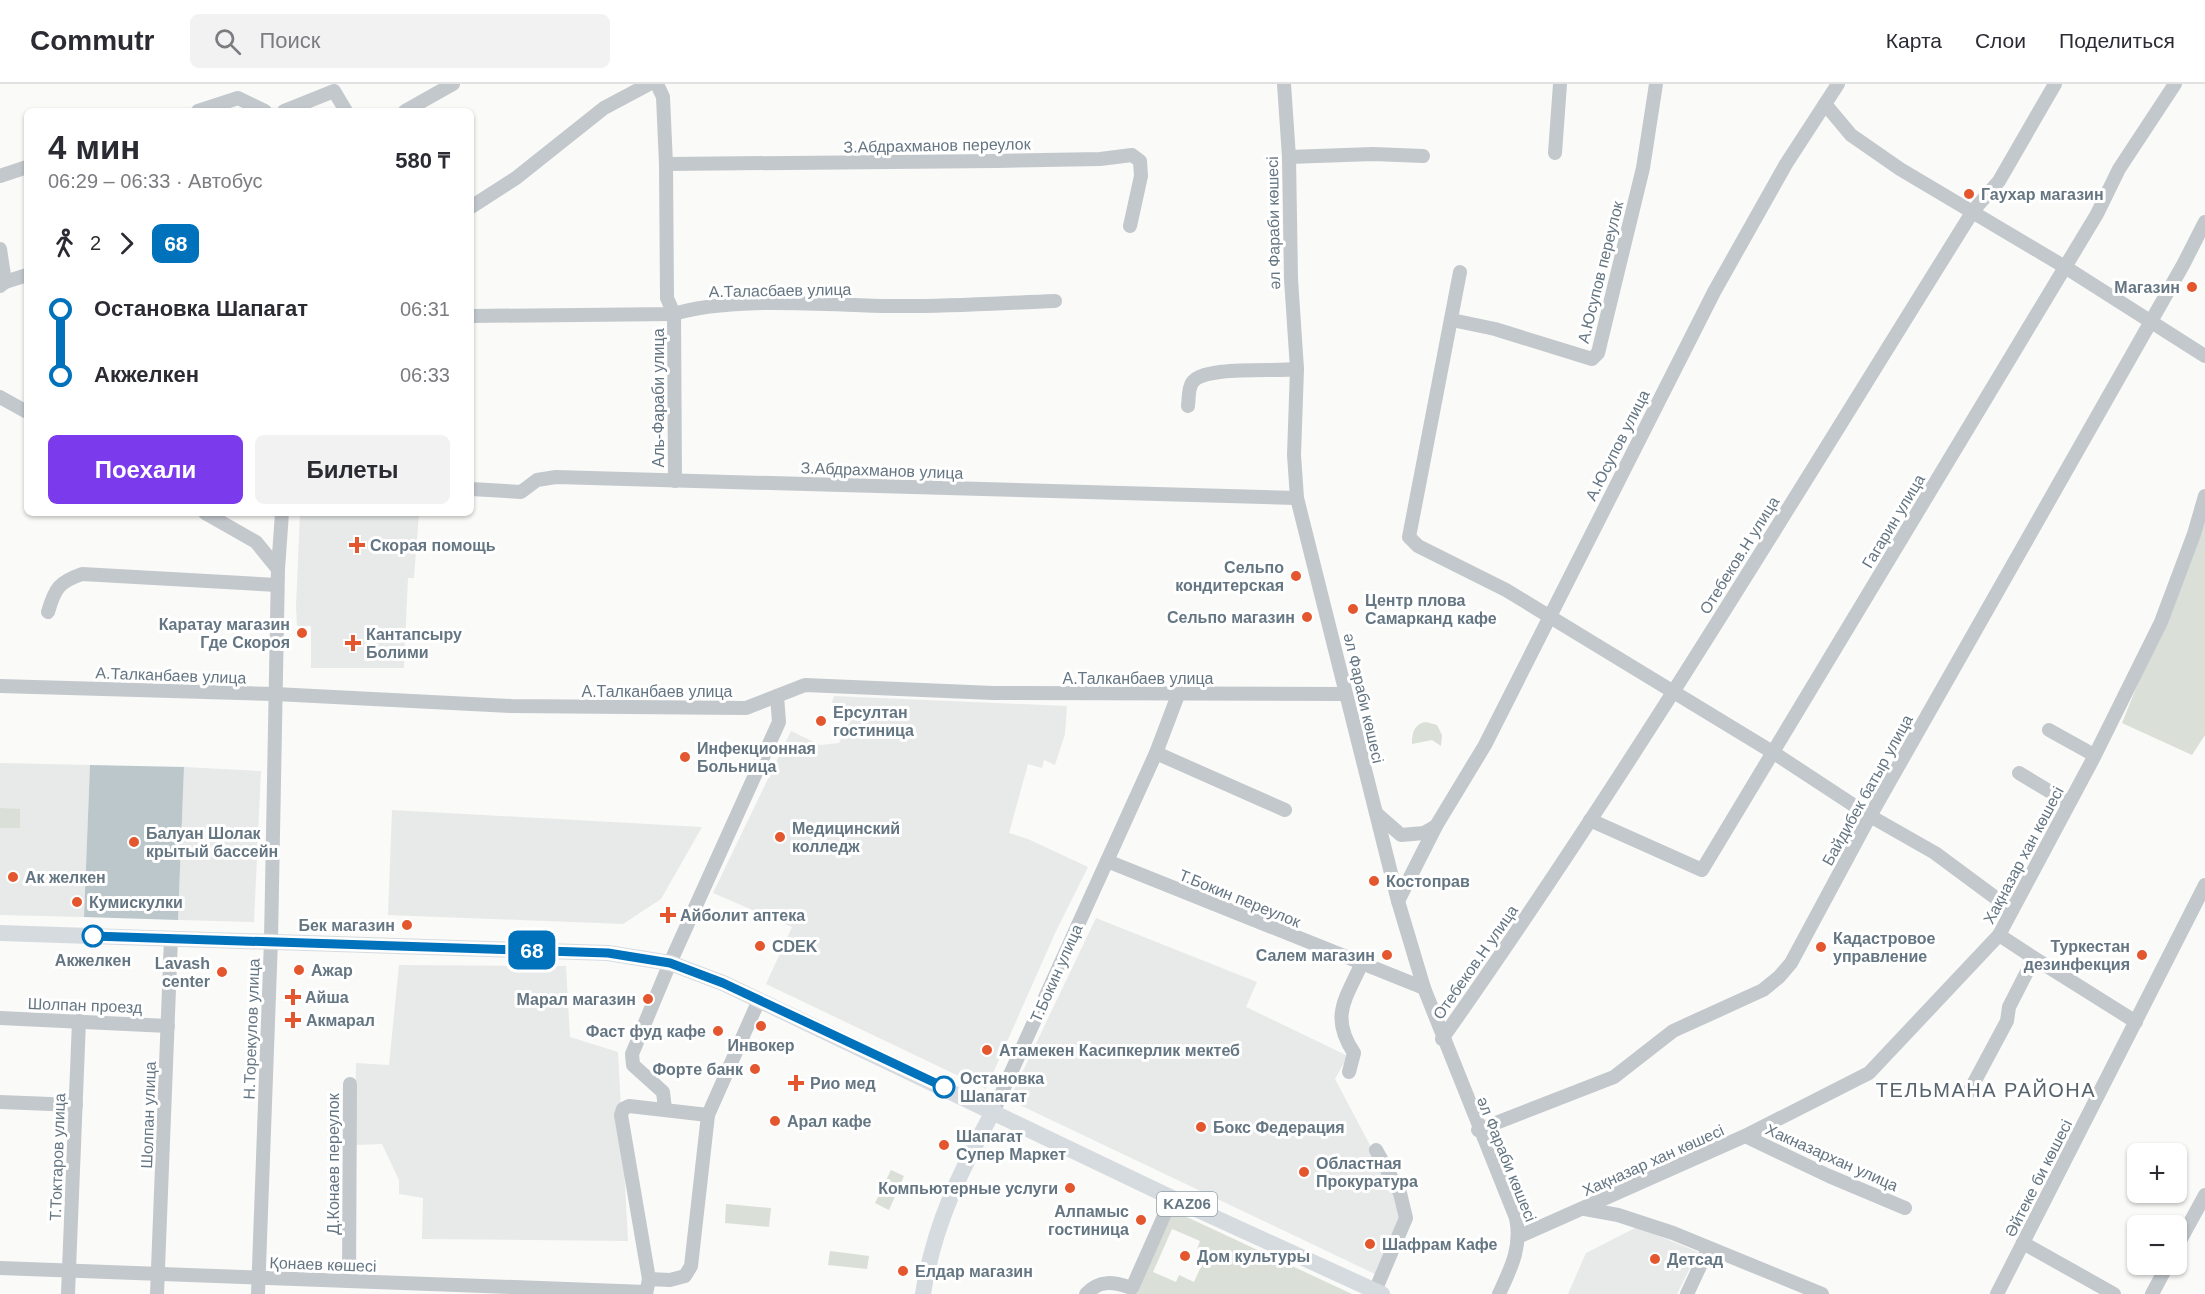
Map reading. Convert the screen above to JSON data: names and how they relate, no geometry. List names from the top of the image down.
{
  "streets": {
    "main road": ["Т.Бокин улица", "KАZ06"],
    "street": [
      "З.Абдрахманов переулок",
      "әл Фараби көшесі",
      "А.Юсупов переулок",
      "А.Таласбаев улица",
      "Аль-Фараби улица",
      "А.Юсупов улица",
      "З.Абдрахманов улица",
      "Гагарин улица",
      "Отебеков.Н улица",
      "А.Талканбаев улица",
      "Байдибек батыр улица",
      "Хақназар хан көшесі",
      "Т.Бокин переулок",
      "Шолпан проезд",
      "Н.Торекулов улица",
      "Шолпан улица",
      "Т.Токтаров улица",
      "Хакназархан улица",
      "Д.Конаев переулок",
      "Әйтеке би көшесі",
      "Қонаев көшесі"
    ]
  },
  "crossings": [
    ["әл Фараби көшесі", "А.Юсупов улица"],
    ["әл Фараби көшесі", "З.Абдрахманов улица"],
    ["әл Фараби көшесі", "Отебеков.Н улица"],
    ["әл Фараби көшесі", "А.Талканбаев улица"],
    ["әл Фараби көшесі", "Байдибек батыр улица"],
    ["әл Фараби көшесі", "Хақназар хан көшесі"],
    ["А.Таласбаев улица", "Аль-Фараби улица"],
    ["Аль-Фараби улица", "З.Абдрахманов улица"],
    ["Гагарин улица", "Отебеков.Н улица"],
    ["А.Талканбаев улица", "Т.Бокин улица"],
    ["А.Талканбаев улица", "Н.Торекулов улица"],
    ["Хақназар хан көшесі", "Хакназархан улица"],
    ["Т.Бокин переулок", "Т.Бокин улица"],
    ["Т.Бокин улица", "KАZ06"],
    ["Шолпан проезд", "Шолпан улица"],
    ["Шолпан проезд", "Т.Токтаров улица"],
    ["Н.Торекулов улица", "KАZ06"],
    ["Н.Торекулов улица", "Қонаев көшесі"],
    ["Шолпан улица", "KАZ06"],
    ["Шолпан улица", "Қонаев көшесі"],
    ["Т.Токтаров улица", "Қонаев көшесі"],
    ["Д.Конаев переулок", "Қонаев көшесі"]
  ],
  "districts": ["ТЕЛЬМАНА РАЙОНА"],
  "places": {
    "other": [
      "Гаухар магазин",
      "Магазин",
      "Сельпо кондитерская",
      "Центр плова Самарканд кафе",
      "Сельпо магазин",
      "Каратау магазин Где Скороя",
      "Ерсултан гостиница",
      "Инфекционная Больница",
      "Медицинский колледж",
      "Балуан Шолак крытый бассейн",
      "Ак желкен",
      "Костоправ",
      "Кумискулки",
      "Бек магазин",
      "Акжелкен",
      "CDEK",
      "Кадастровое управление",
      "Салем магазин",
      "Туркестан дезинфекция",
      "Ажар",
      "Lavash center",
      "Марал магазин",
      "Инвокер",
      "Фаст фуд кафе",
      "Атамекен Касипкерлик мектеб",
      "Форте банк",
      "Остановка Шапагат",
      "Арал кафе",
      "Бокс Федерация",
      "Шапагат Супер Маркет",
      "Областная Прокуратура",
      "Компьютерные услуги",
      "Алпамыс гостиница",
      "Шафрам Кафе",
      "Дом культуры",
      "Детсад",
      "Елдар магазин"
    ],
    "health": [
      "Скорая помощь",
      "Кантапсыру Болими",
      "Айболит аптека",
      "Айша",
      "Акмарал",
      "Рио мед"
    ]
  },
  "lines": ["bus line 68"],
  "page": {
    "header": "Commutr",
    "search": "Поиск",
    "nav": ["Карта", "Слои", "Поделиться"],
    "on_map": "68",
    "heading": ["4 мин", "06:29 – 06:33 · Автобус", "580 ₸"],
    "legs": ["2", "68"],
    "list": [
      {
        "name": "Остановка Шапагат",
        "value": "06:31"
      },
      {
        "name": "Акжелкен",
        "value": "06:33"
      }
    ],
    "buttons": ["Поехали", "Билеты"],
    "map_buttons": ["+", "−"]
  }
}
